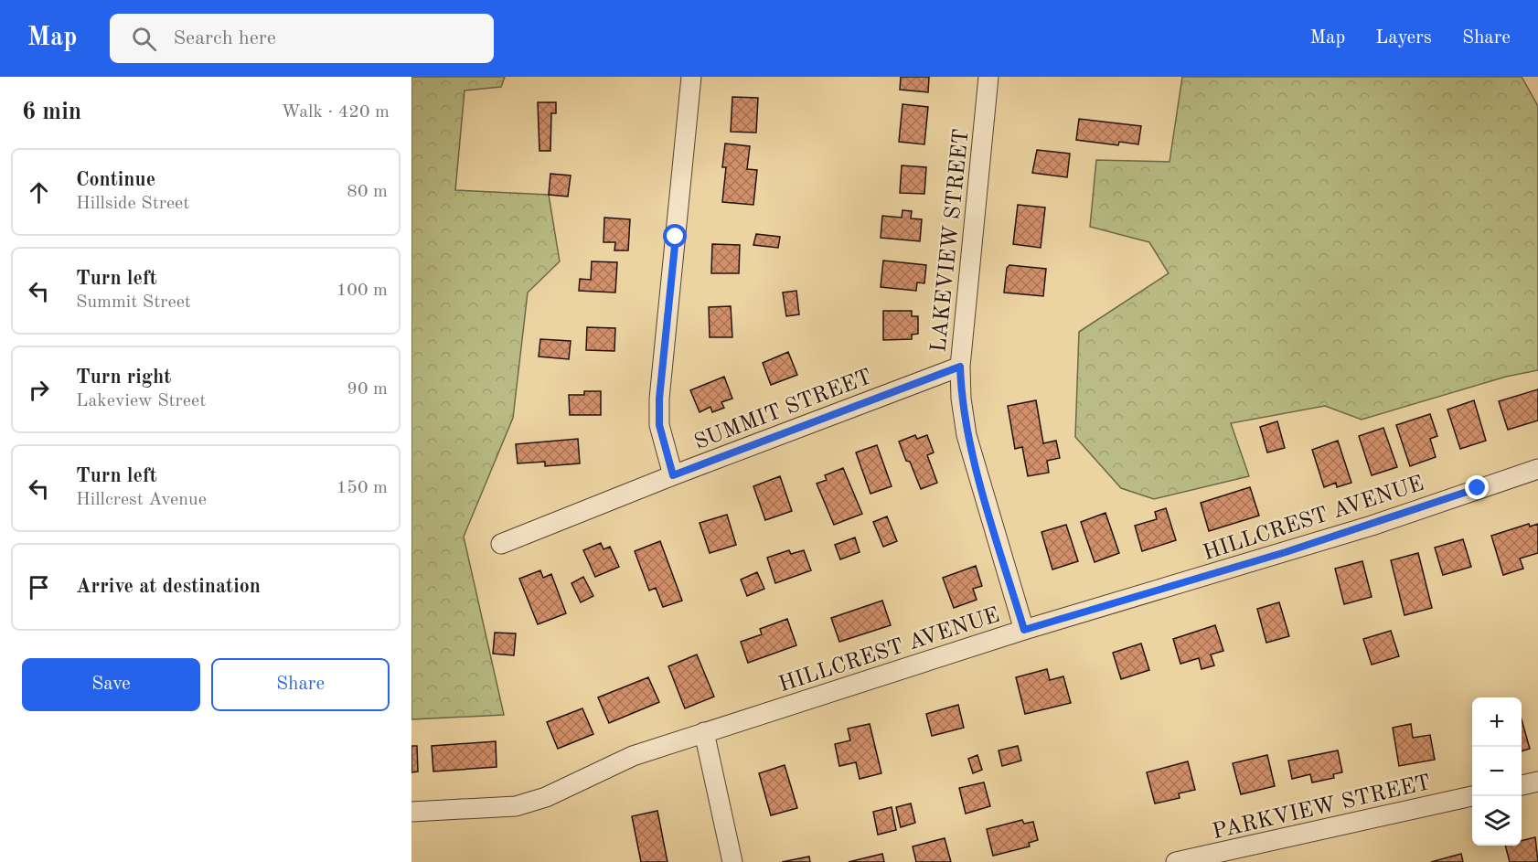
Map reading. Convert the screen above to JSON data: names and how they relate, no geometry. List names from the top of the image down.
{
  "streets": {
    "street": [
      "LAKEVIEW STREET",
      "SUMMIT STREET",
      "HILLCREST AVENUE",
      "PARKVIEW STREET"
    ]
  },
  "crossings": [
    ["LAKEVIEW STREET", "SUMMIT STREET"],
    ["LAKEVIEW STREET", "HILLCREST AVENUE"]
  ],
  "page": {
    "header": "Map",
    "search": "Search here",
    "nav": ["Map", "Layers", "Share"],
    "heading": ["6 min", "Walk · 420 m"],
    "list": [
      ["Continue", "Hillside Street", "80 m"],
      ["Turn left", "Summit Street", "100 m"],
      ["Turn right", "Lakeview Street", "90 m"],
      ["Turn left", "Hillcrest Avenue", "150 m"],
      "Arrive at destination"
    ],
    "buttons": ["Save", "Share"],
    "map_buttons": ["+", "−"]
  }
}
